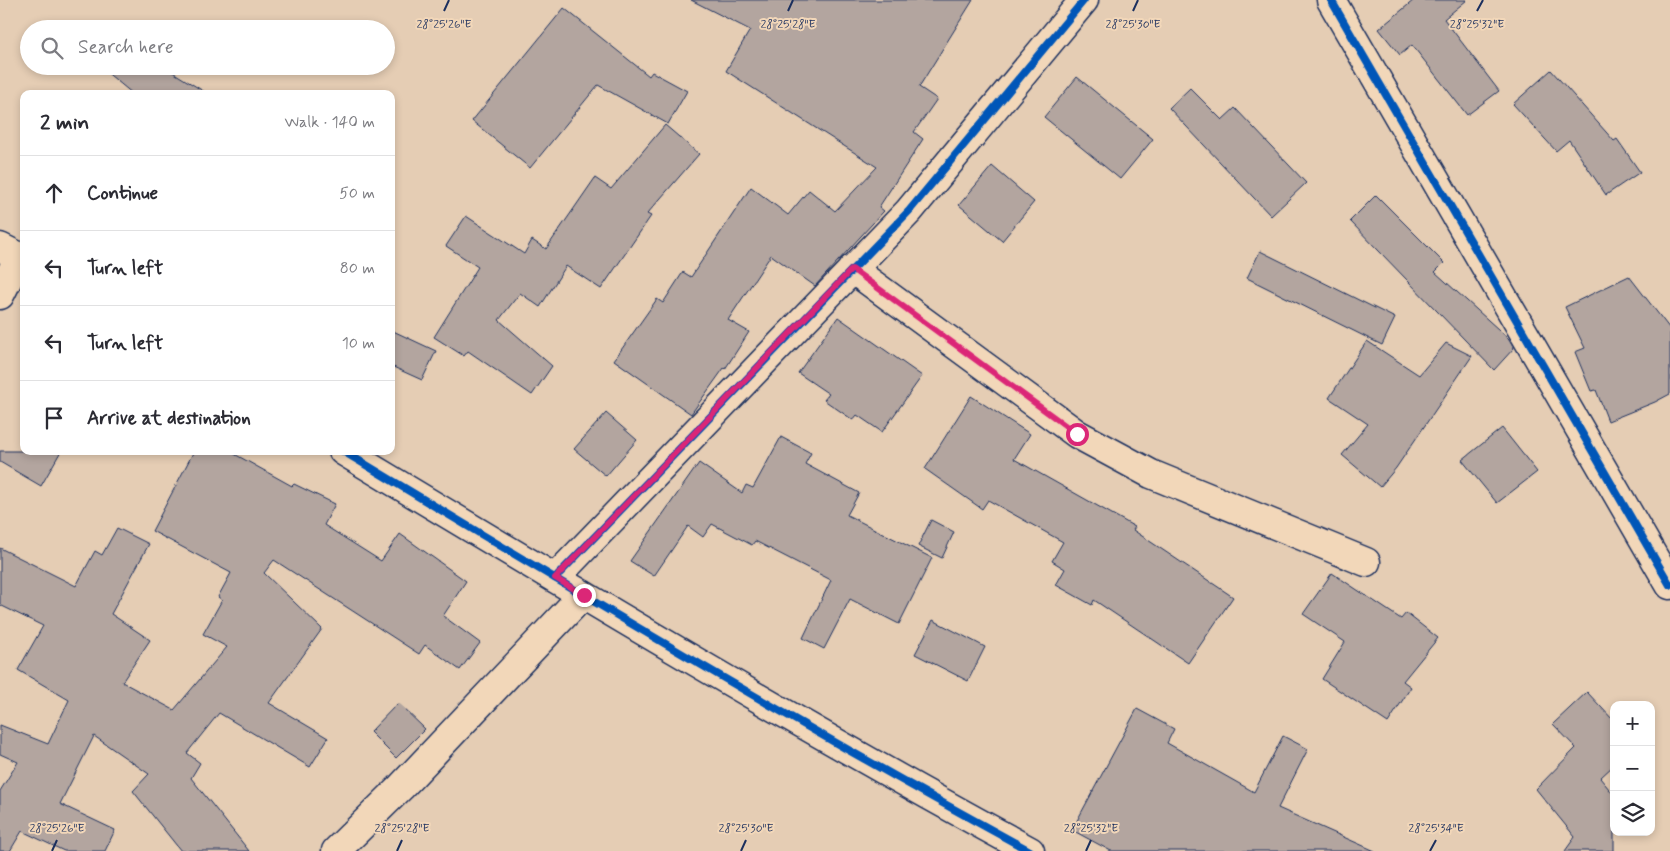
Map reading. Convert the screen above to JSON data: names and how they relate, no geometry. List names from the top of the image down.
{
  "page": {
    "search": "Search here",
    "heading": ["2 min", "Walk · 140 m"],
    "list": [
      ["Continue", "50 m"],
      ["Turn left", "80 m"],
      ["Turn left", "10 m"],
      "Arrive at destination"
    ],
    "map_buttons": ["+", "−"]
  },
  "coordinates": [
    "28°25'26\"E",
    "28°25'28\"E",
    "28°25'30\"E",
    "28°25'32\"E",
    "28°25'34\"E"
  ]
}
